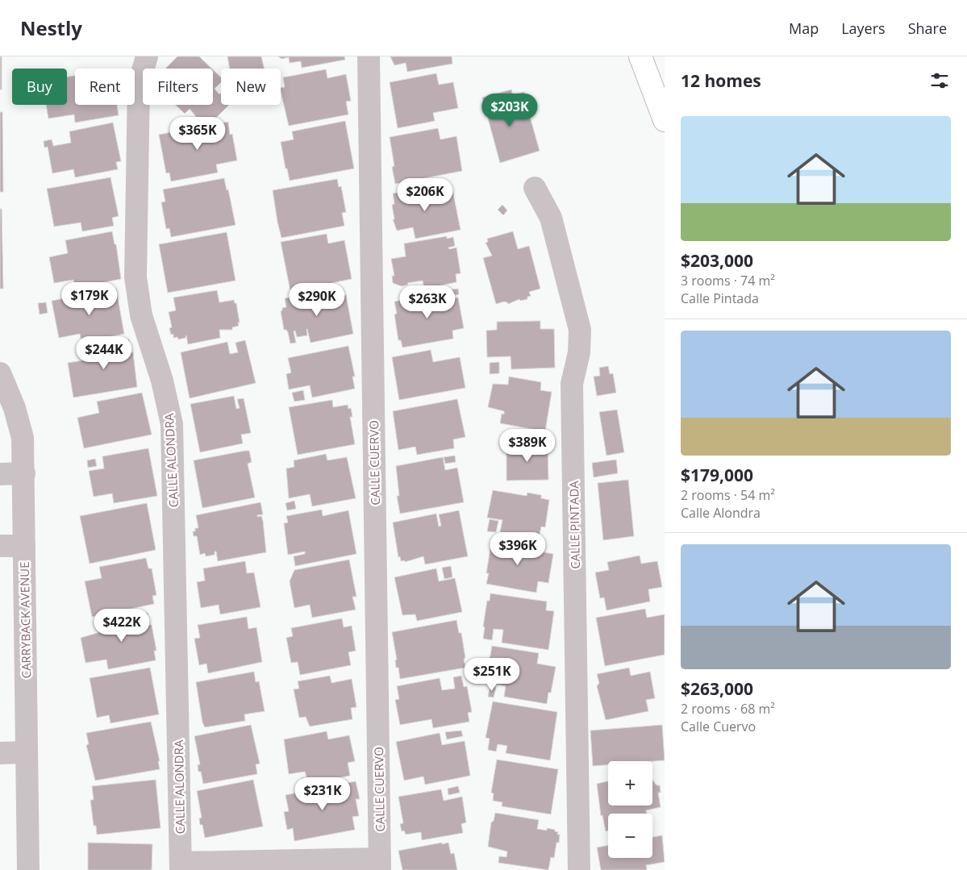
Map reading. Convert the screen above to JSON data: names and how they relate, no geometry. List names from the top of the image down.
{
  "streets": {
    "street": [
      "CALLE ALONDRA",
      "CALLE CUERVO",
      "CALLE PINTADA",
      "CARRYBACK AVENUE"
    ]
  },
  "page": {
    "header": "Nestly",
    "nav": ["Map", "Layers", "Share"],
    "heading": "12 homes",
    "chip": [
      "Buy",
      "Rent",
      "Filters",
      "New"
    ],
    "price": [
      "$203K",
      "$365K",
      "$206K",
      "$179K",
      "$290K",
      "$263K",
      "$244K",
      "$389K",
      "$396K",
      "$422K",
      "$251K",
      "$231K"
    ],
    "list": [
      {
        "name": "$203,000",
        "note": "3 rooms · 74 m² · Calle Pintada"
      },
      {
        "name": "$179,000",
        "note": "2 rooms · 54 m² · Calle Alondra"
      },
      {
        "name": "$263,000",
        "note": "2 rooms · 68 m² · Calle Cuervo"
      }
    ],
    "map_buttons": ["+", "−"]
  }
}
